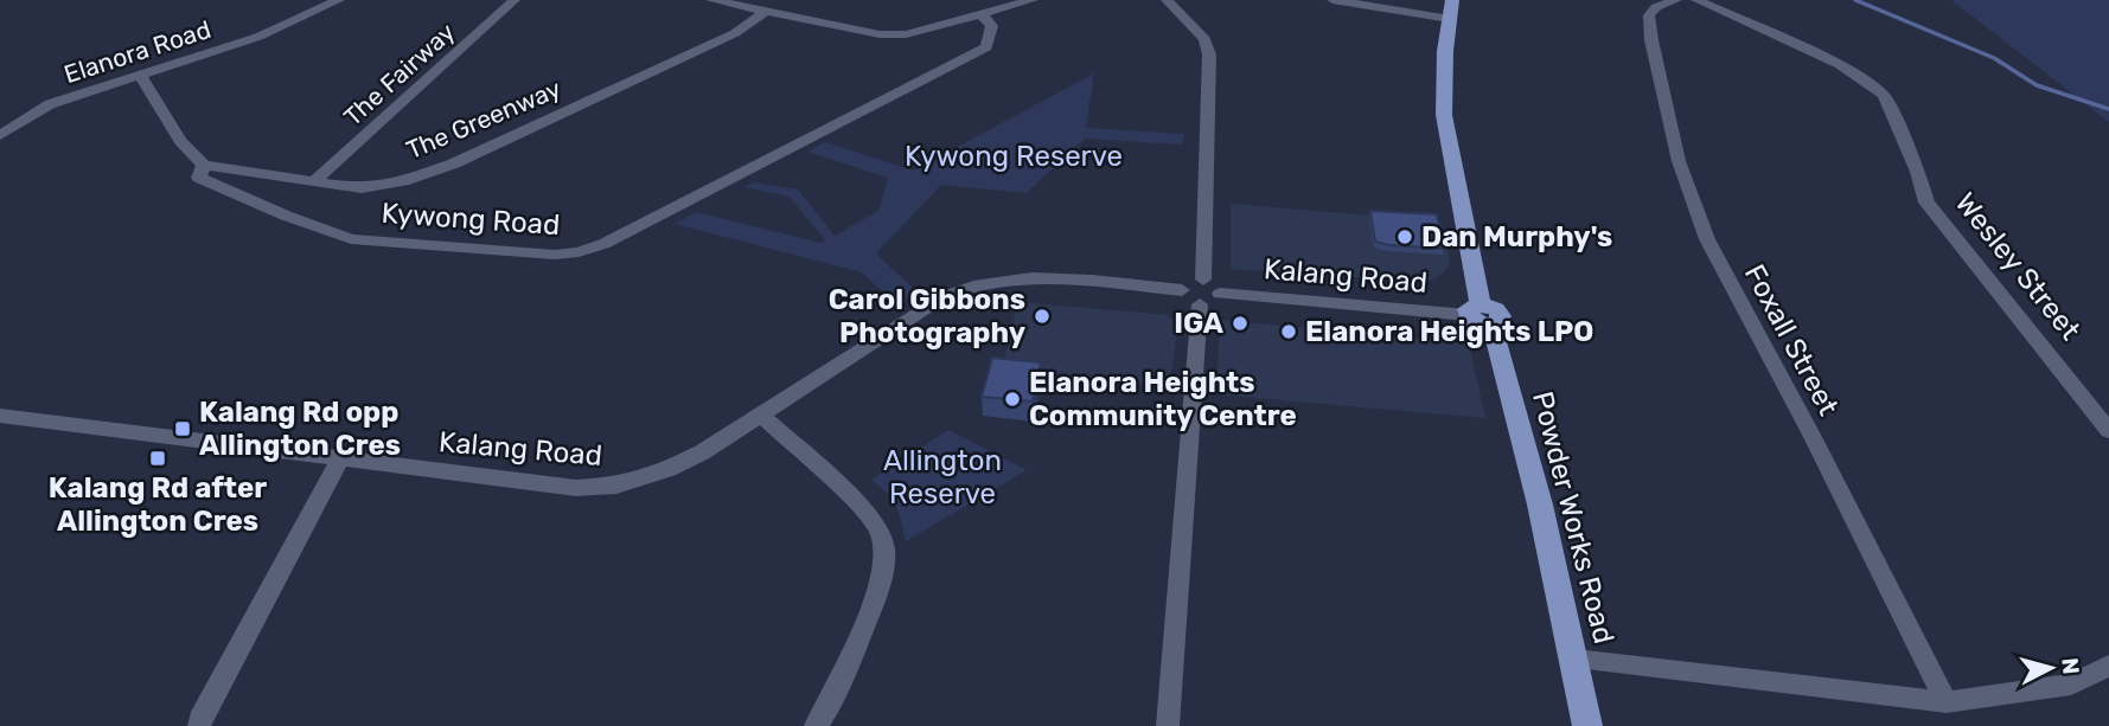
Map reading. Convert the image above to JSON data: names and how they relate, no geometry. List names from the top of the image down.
{
  "streets": {
    "main road": ["Powder Works Road"],
    "street": [
      "Elanora Road",
      "The Fairway",
      "The Greenway",
      "Kywong Road",
      "Wesley Street",
      "Kalang Road",
      "Foxall Street"
    ]
  },
  "crossings": [
    ["Elanora Road", "Kywong Road"],
    ["The Fairway", "The Greenway"],
    ["The Greenway", "Kywong Road"],
    ["Kalang Road", "Powder Works Road"]
  ],
  "parks": ["Kywong Reserve", "Allington Reserve"],
  "places": {
    "other": [
      "Dan Murphy's",
      "Carol Gibbons Photography",
      "IGA",
      "Elanora Heights LPO",
      "Elanora Heights Community Centre"
    ],
    "transit": ["Kalang Rd opp Allington Cres", "Kalang Rd after Allington Cres"]
  },
  "north": "right"
}
